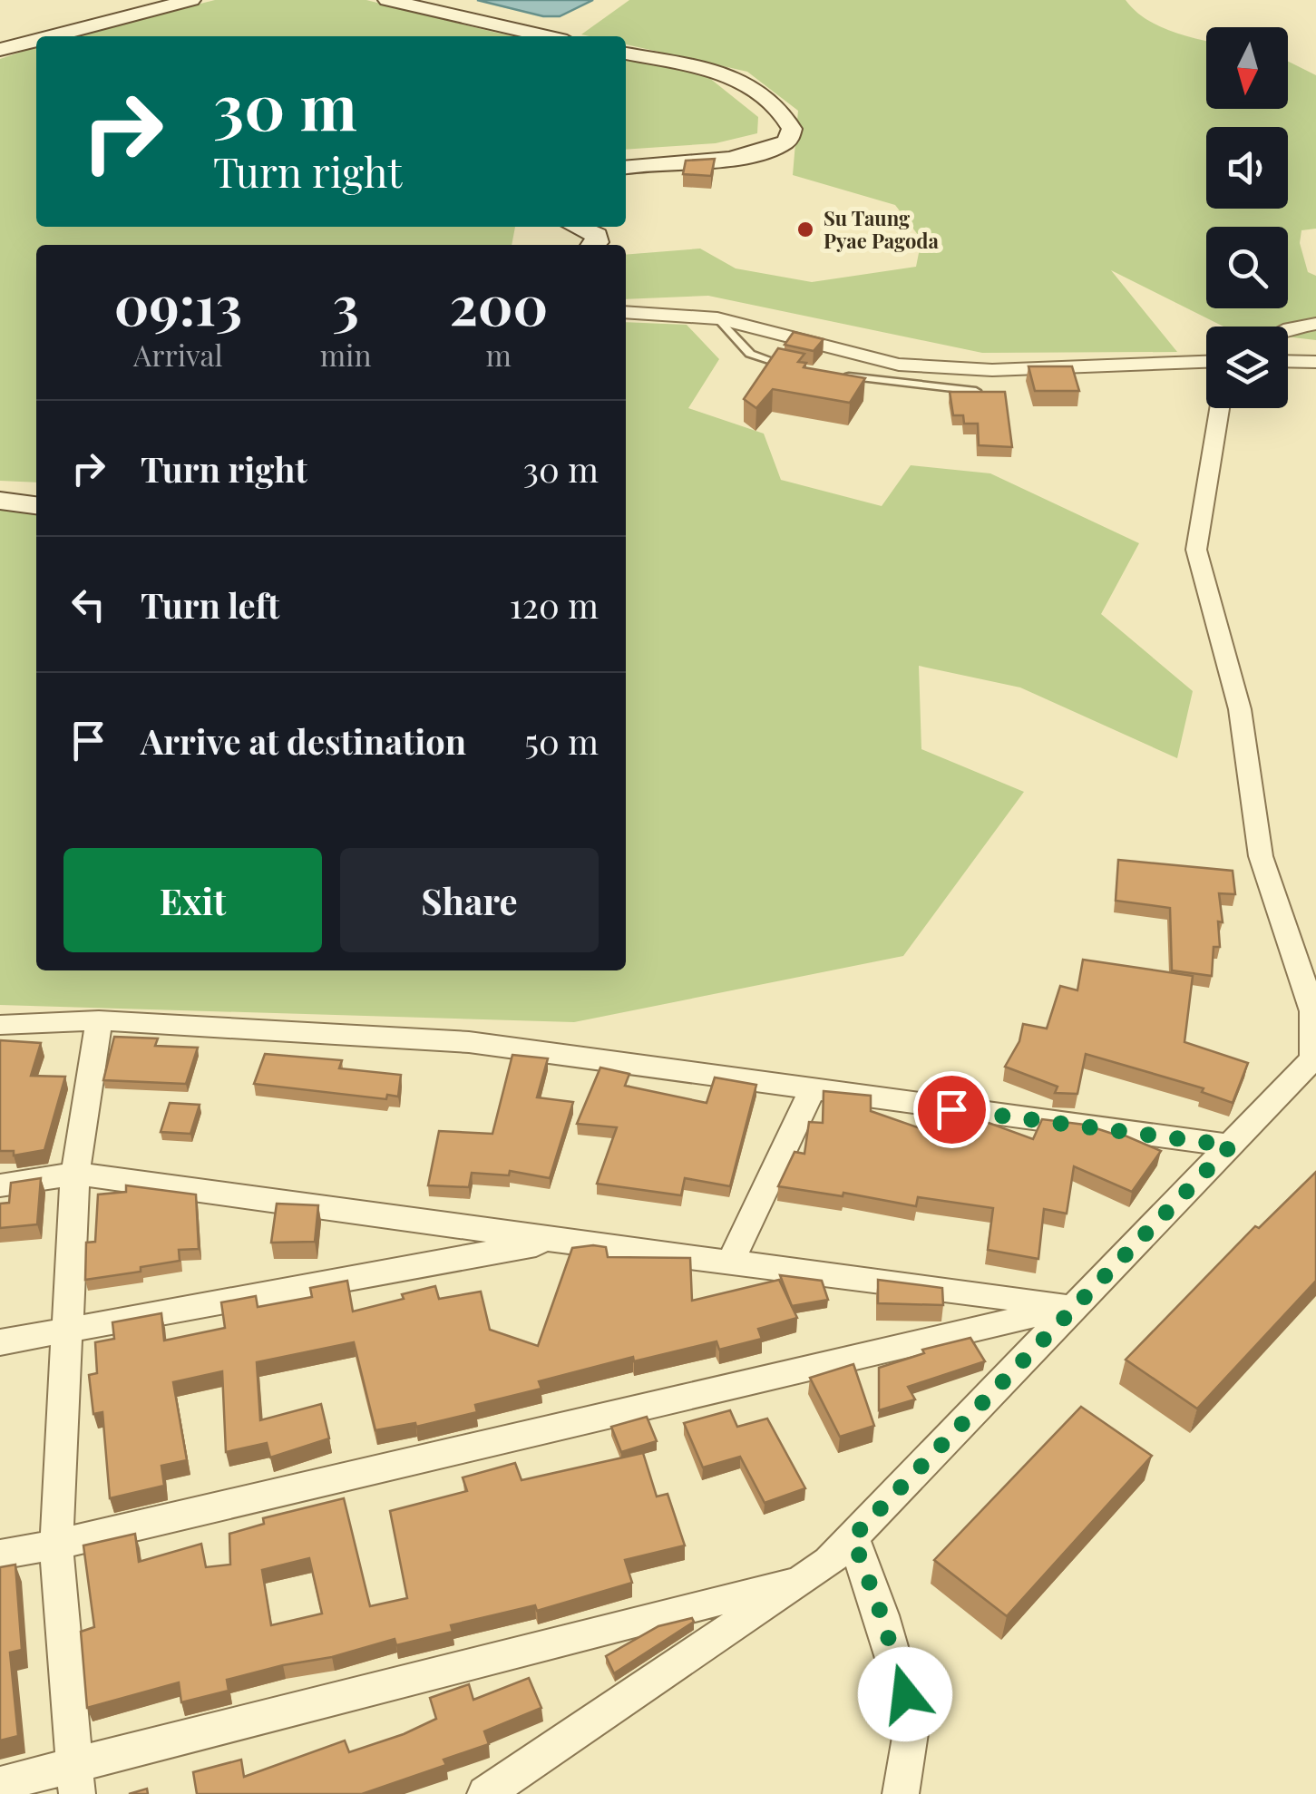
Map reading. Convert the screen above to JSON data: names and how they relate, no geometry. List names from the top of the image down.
{
  "places": ["Su Taung Pyae Pagoda"],
  "north": "bottom",
  "page": {
    "turn": ["30 m", "Turn right"],
    "eta": [
      "09:13",
      "Arrival",
      "3",
      "min",
      "200",
      "m"
    ],
    "list": [
      {
        "name": "Turn right",
        "value": "30 m"
      },
      {
        "name": "Turn left",
        "value": "120 m"
      },
      {
        "name": "Arrive at destination",
        "value": "50 m"
      }
    ],
    "buttons": ["Exit", "Share"]
  }
}
